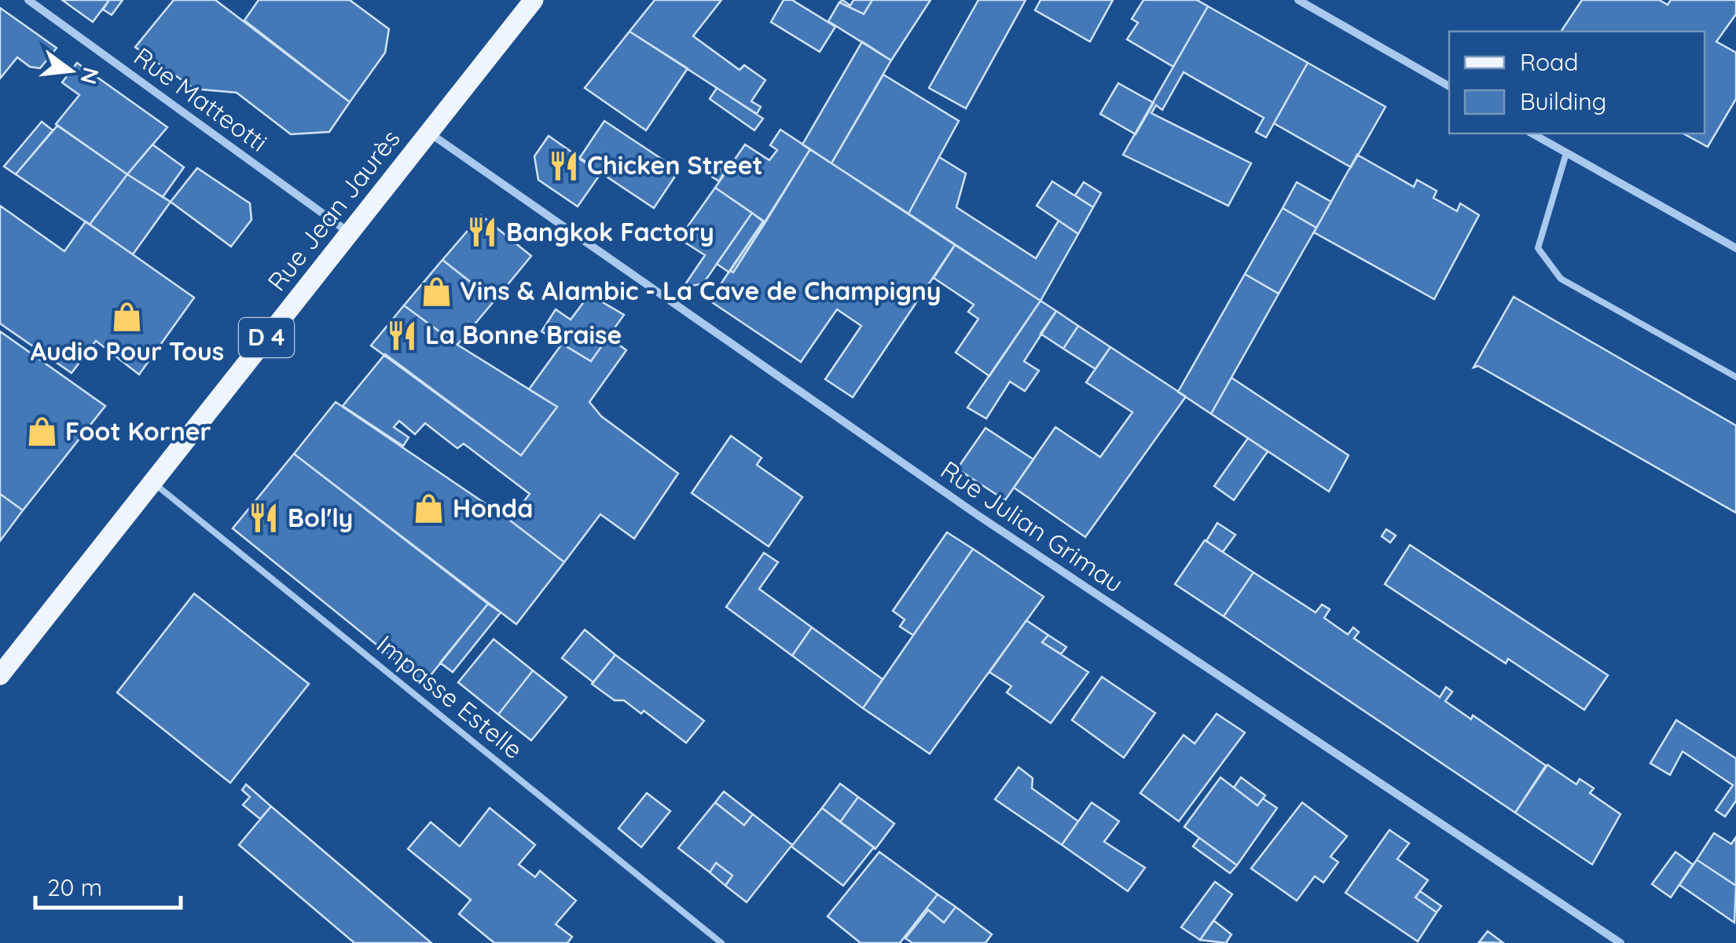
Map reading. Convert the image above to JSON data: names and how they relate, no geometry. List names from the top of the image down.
{
  "streets": {
    "main road": ["Rue Jean Jaurès", "D 4"],
    "street": ["Rue Matteotti", "Rue Julian Grimau"],
    "lane": ["Impasse Estelle"]
  },
  "crossings": [
    ["Rue Matteotti", "Rue Jean Jaurès"],
    ["Rue Jean Jaurès", "Rue Julian Grimau"],
    ["Rue Jean Jaurès", "Impasse Estelle"]
  ],
  "places": {
    "restaurant": [
      "Chicken Street",
      "Bangkok Factory",
      "La Bonne Braise",
      "Bol'ly"
    ],
    "shop": [
      "Vins & Alambic - La Cave de Champigny",
      "Audio Pour Tous",
      "Foot Korner",
      "Honda"
    ]
  },
  "legend": ["Road", "Building"],
  "scale_bar": "20 m",
  "north": "right"
}
